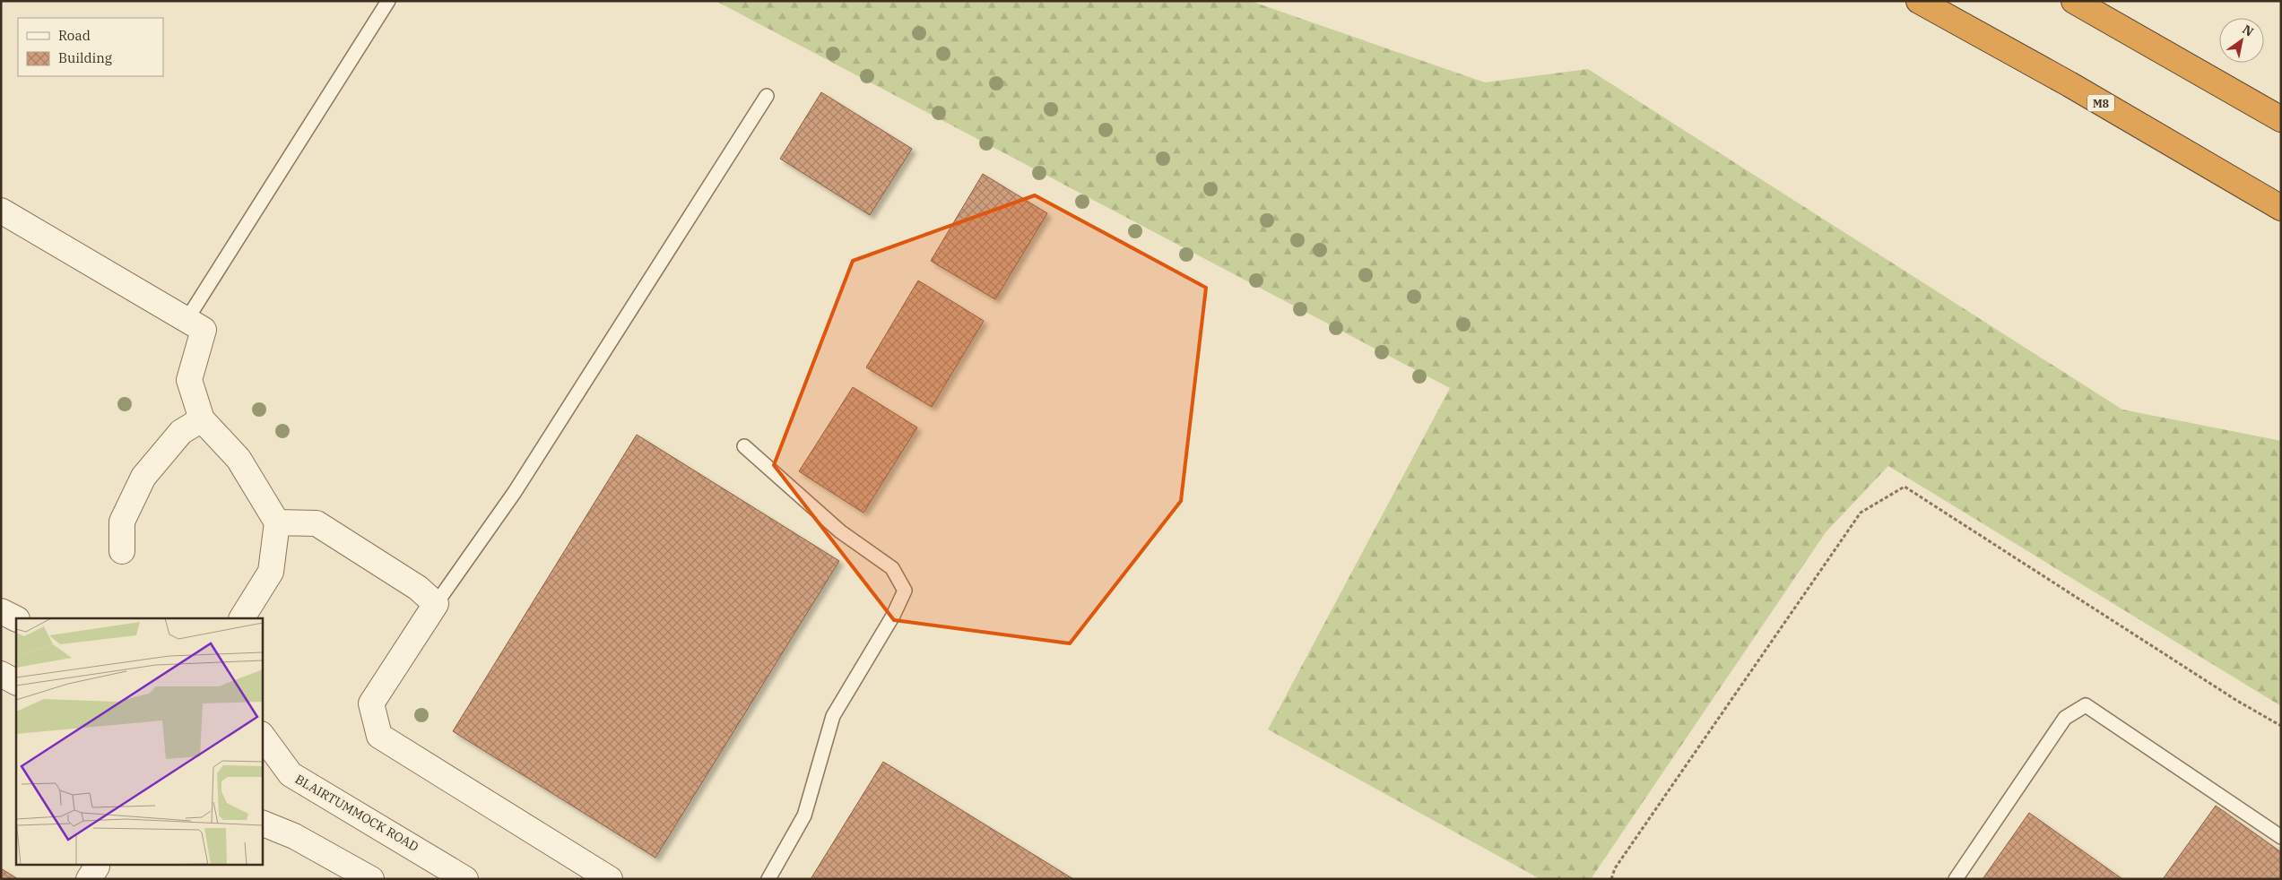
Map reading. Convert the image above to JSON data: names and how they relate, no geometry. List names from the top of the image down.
{
  "streets": {
    "highway": ["M8"],
    "street": ["BLAIRTUMMOCK ROAD"]
  },
  "legend": ["Road", "Building"],
  "north": "top right"
}
